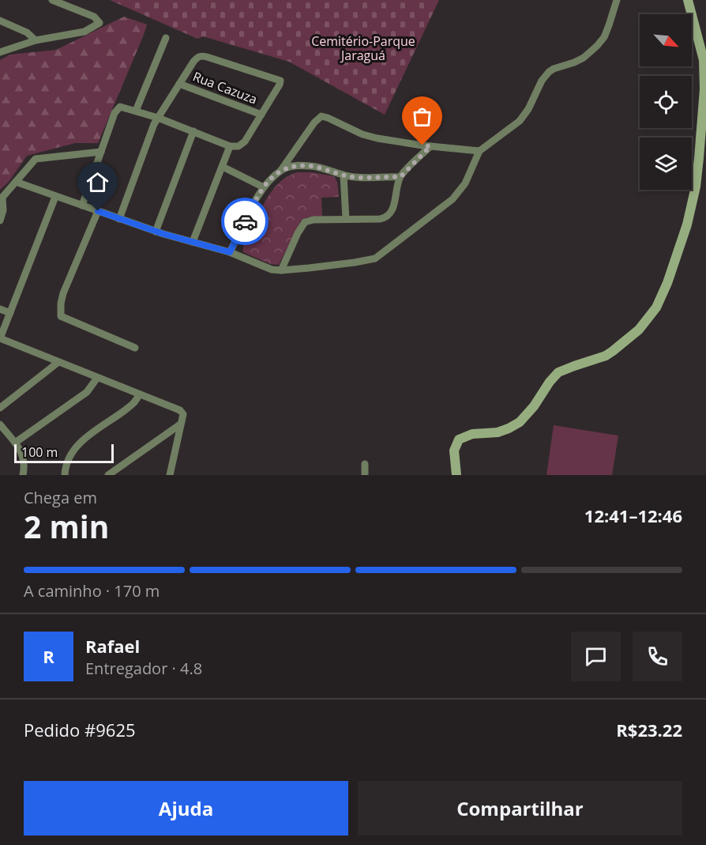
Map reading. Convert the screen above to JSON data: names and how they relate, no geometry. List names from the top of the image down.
{
  "streets": {
    "street": ["Rua Cazuza"]
  },
  "parks": ["Cemitério-Parque Jaraguá"],
  "scale_bar": "100 m",
  "north": "bottom right",
  "page": {
    "scale": "100 m",
    "heading": ["2 min", "Chega em", "12:41–12:46"],
    "panel": [
      "Rafael",
      "Entregador · 4.8",
      "Pedido #9625",
      "R$23.22"
    ],
    "bar": "A caminho · 170 m",
    "round": "R",
    "buttons": ["Ajuda", "Compartilhar"]
  }
}
